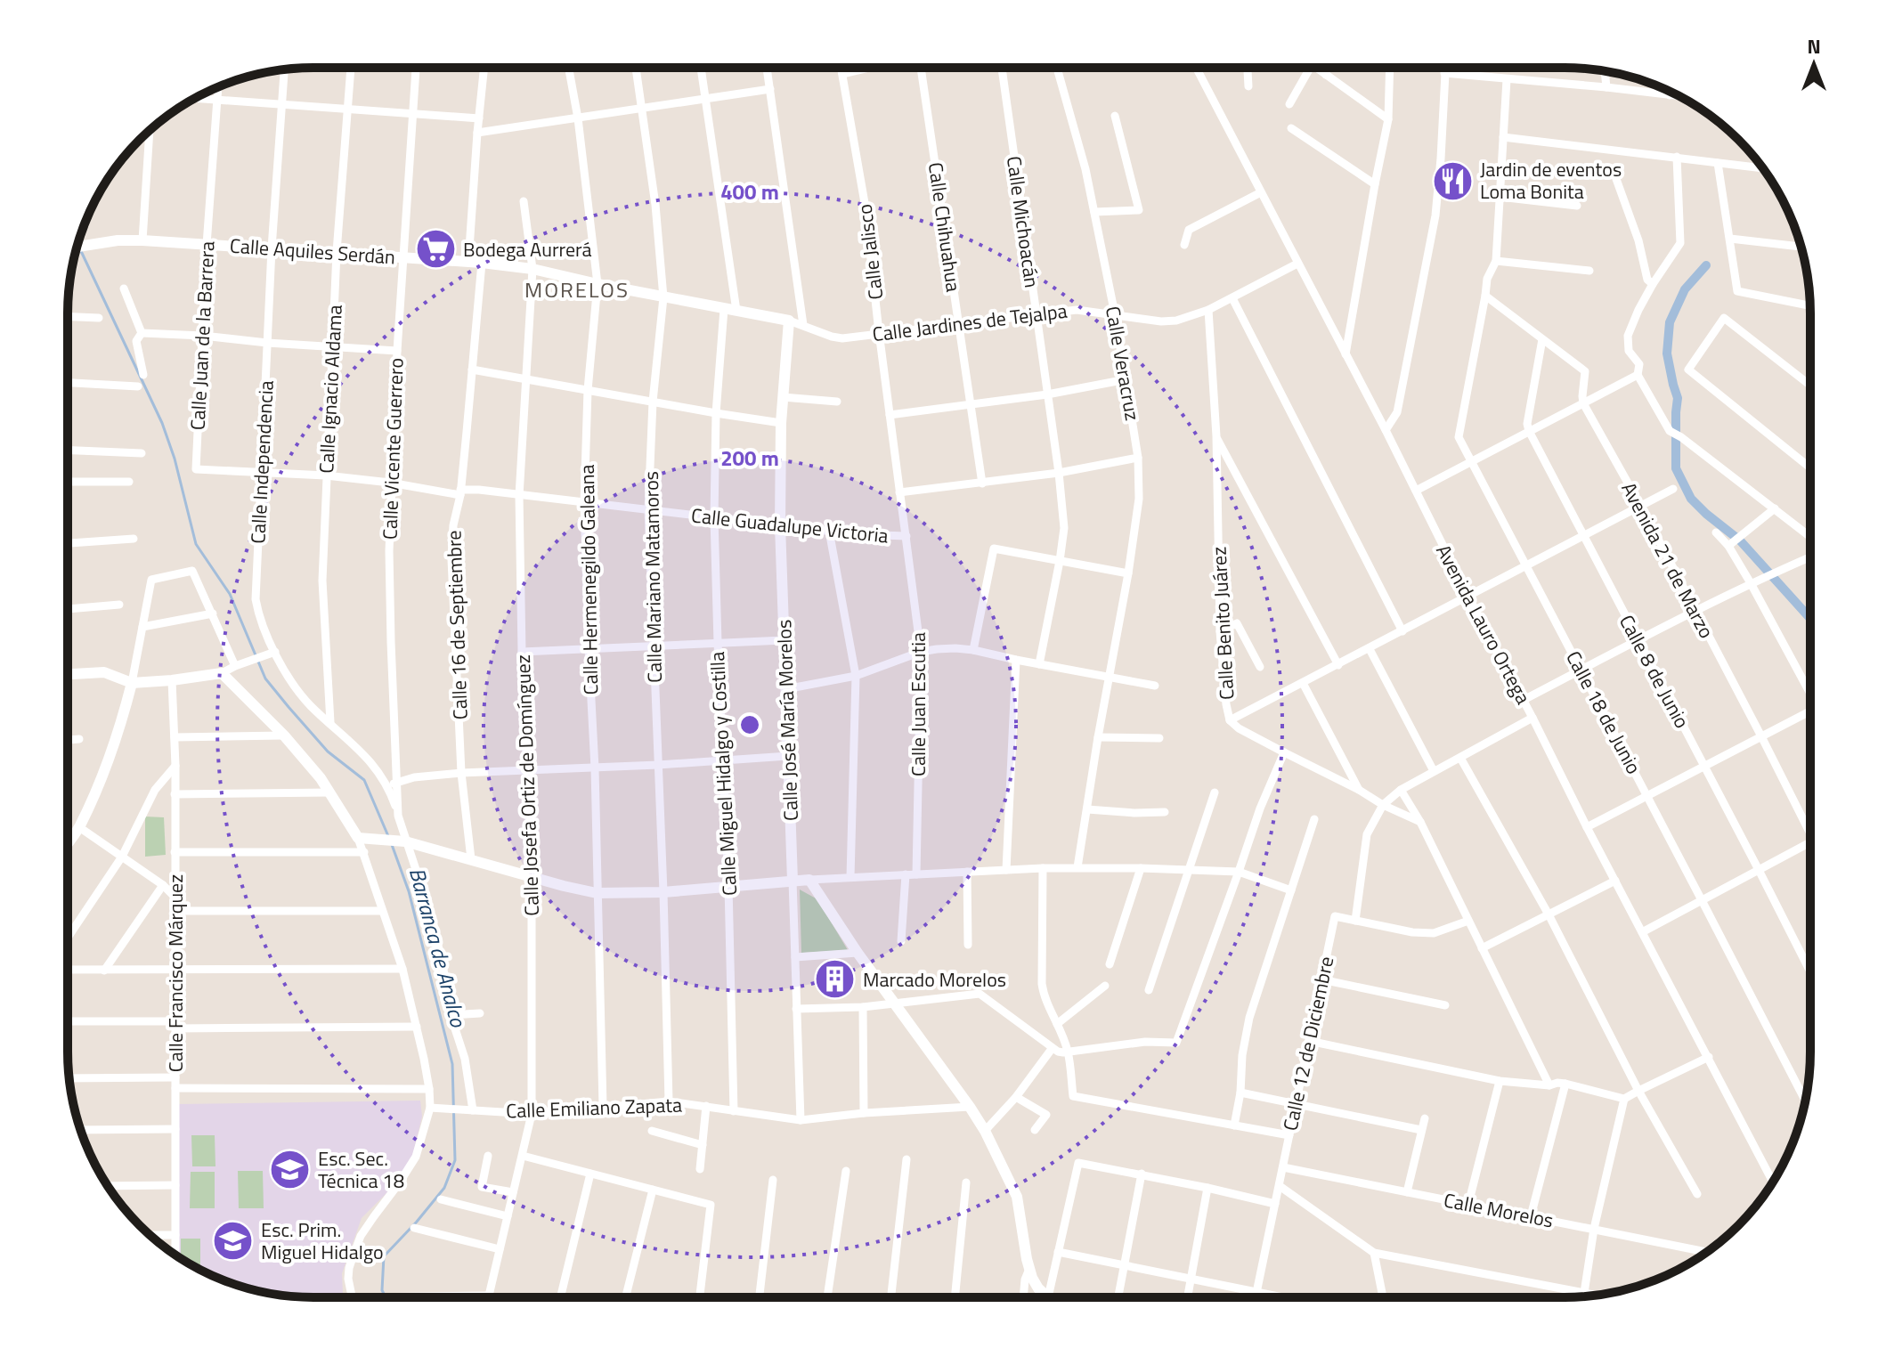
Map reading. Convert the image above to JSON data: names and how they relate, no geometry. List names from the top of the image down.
{
  "streets": {
    "street": [
      "Calle Michoacán",
      "Calle Chihuahua",
      "Calle Aquiles Serdán",
      "Calle Jalisco",
      "Calle Jardines de Tejalpa",
      "Calle Juan de la Barrera",
      "Calle Veracruz",
      "Calle Ignacio Aldama",
      "Calle Vicente Guerrero",
      "Calle Independencia",
      "Calle Guadalupe Victoria",
      "Avenida 21 de Marzo",
      "Calle Mariano Matamoros",
      "Calle Hermenegildo Galeana",
      "Calle Benito Juárez",
      "Avenida Lauro Ortega",
      "Calle 16 de Septiembre",
      "Calle 8 de Junio",
      "Calle Juan Escutia",
      "Calle 18 de Junio",
      "Calle José María Morelos",
      "Calle Miguel Hidalgo y Costilla",
      "Calle Josefa Ortiz de Domínguez",
      "Calle Francisco Márquez",
      "Calle 12 de Diciembre",
      "Calle Emiliano Zapata",
      "Calle Morelos"
    ]
  },
  "crossings": [
    ["Calle Michoacán", "Calle Jardines de Tejalpa"],
    ["Calle Chihuahua", "Calle Jardines de Tejalpa"],
    ["Calle Aquiles Serdán", "Calle Jardines de Tejalpa"],
    ["Calle Aquiles Serdán", "Calle Juan de la Barrera"],
    ["Calle Aquiles Serdán", "Calle Ignacio Aldama"],
    ["Calle Aquiles Serdán", "Calle Vicente Guerrero"],
    ["Calle Aquiles Serdán", "Calle Independencia"],
    ["Calle Aquiles Serdán", "Calle Mariano Matamoros"],
    ["Calle Aquiles Serdán", "Calle Hermenegildo Galeana"],
    ["Calle Aquiles Serdán", "Calle 16 de Septiembre"],
    ["Calle Aquiles Serdán", "Calle José María Morelos"],
    ["Calle Aquiles Serdán", "Calle Miguel Hidalgo y Costilla"],
    ["Calle Aquiles Serdán", "Calle Josefa Ortiz de Domínguez"],
    ["Calle Jalisco", "Calle Jardines de Tejalpa"],
    ["Calle Jalisco", "Calle Juan Escutia"],
    ["Calle Jardines de Tejalpa", "Calle Veracruz"],
    ["Calle Jardines de Tejalpa", "Calle Benito Juárez"],
    ["Calle Jardines de Tejalpa", "Avenida Lauro Ortega"],
    ["Calle Juan de la Barrera", "Calle Guadalupe Victoria"],
    ["Calle Ignacio Aldama", "Calle Independencia"],
    ["Calle Ignacio Aldama", "Calle Guadalupe Victoria"],
    ["Calle Vicente Guerrero", "Calle Independencia"],
    ["Calle Vicente Guerrero", "Calle Guadalupe Victoria"],
    ["Calle Vicente Guerrero", "Calle Emiliano Zapata"],
    ["Calle Independencia", "Calle Guadalupe Victoria"],
    ["Calle Guadalupe Victoria", "Calle Mariano Matamoros"],
    ["Calle Guadalupe Victoria", "Calle Hermenegildo Galeana"],
    ["Calle Guadalupe Victoria", "Calle 16 de Septiembre"],
    ["Calle Guadalupe Victoria", "Calle Juan Escutia"],
    ["Calle Guadalupe Victoria", "Calle José María Morelos"],
    ["Calle Guadalupe Victoria", "Calle Miguel Hidalgo y Costilla"],
    ["Calle Guadalupe Victoria", "Calle Josefa Ortiz de Domínguez"],
    ["Avenida 21 de Marzo", "Calle 18 de Junio"],
    ["Calle Mariano Matamoros", "Calle Emiliano Zapata"],
    ["Calle Hermenegildo Galeana", "Calle Emiliano Zapata"],
    ["Calle José María Morelos", "Calle Emiliano Zapata"],
    ["Calle Miguel Hidalgo y Costilla", "Calle Emiliano Zapata"],
    ["Calle Josefa Ortiz de Domínguez", "Calle Emiliano Zapata"],
    ["Calle 12 de Diciembre", "Calle Morelos"]
  ],
  "districts": ["MORELOS"],
  "water": ["Barranca de Analco"],
  "places": {
    "restaurant": ["Jardin de eventos Loma Bonita"],
    "supermarket": ["Bodega Aurrerá"],
    "building": ["Marcado Morelos"],
    "school or university": ["Esc. Sec. Técnica 18", "Esc. Prim. Miguel Hidalgo"]
  },
  "north": "top",
  "rings": ["400 m", "200 m"]
}
